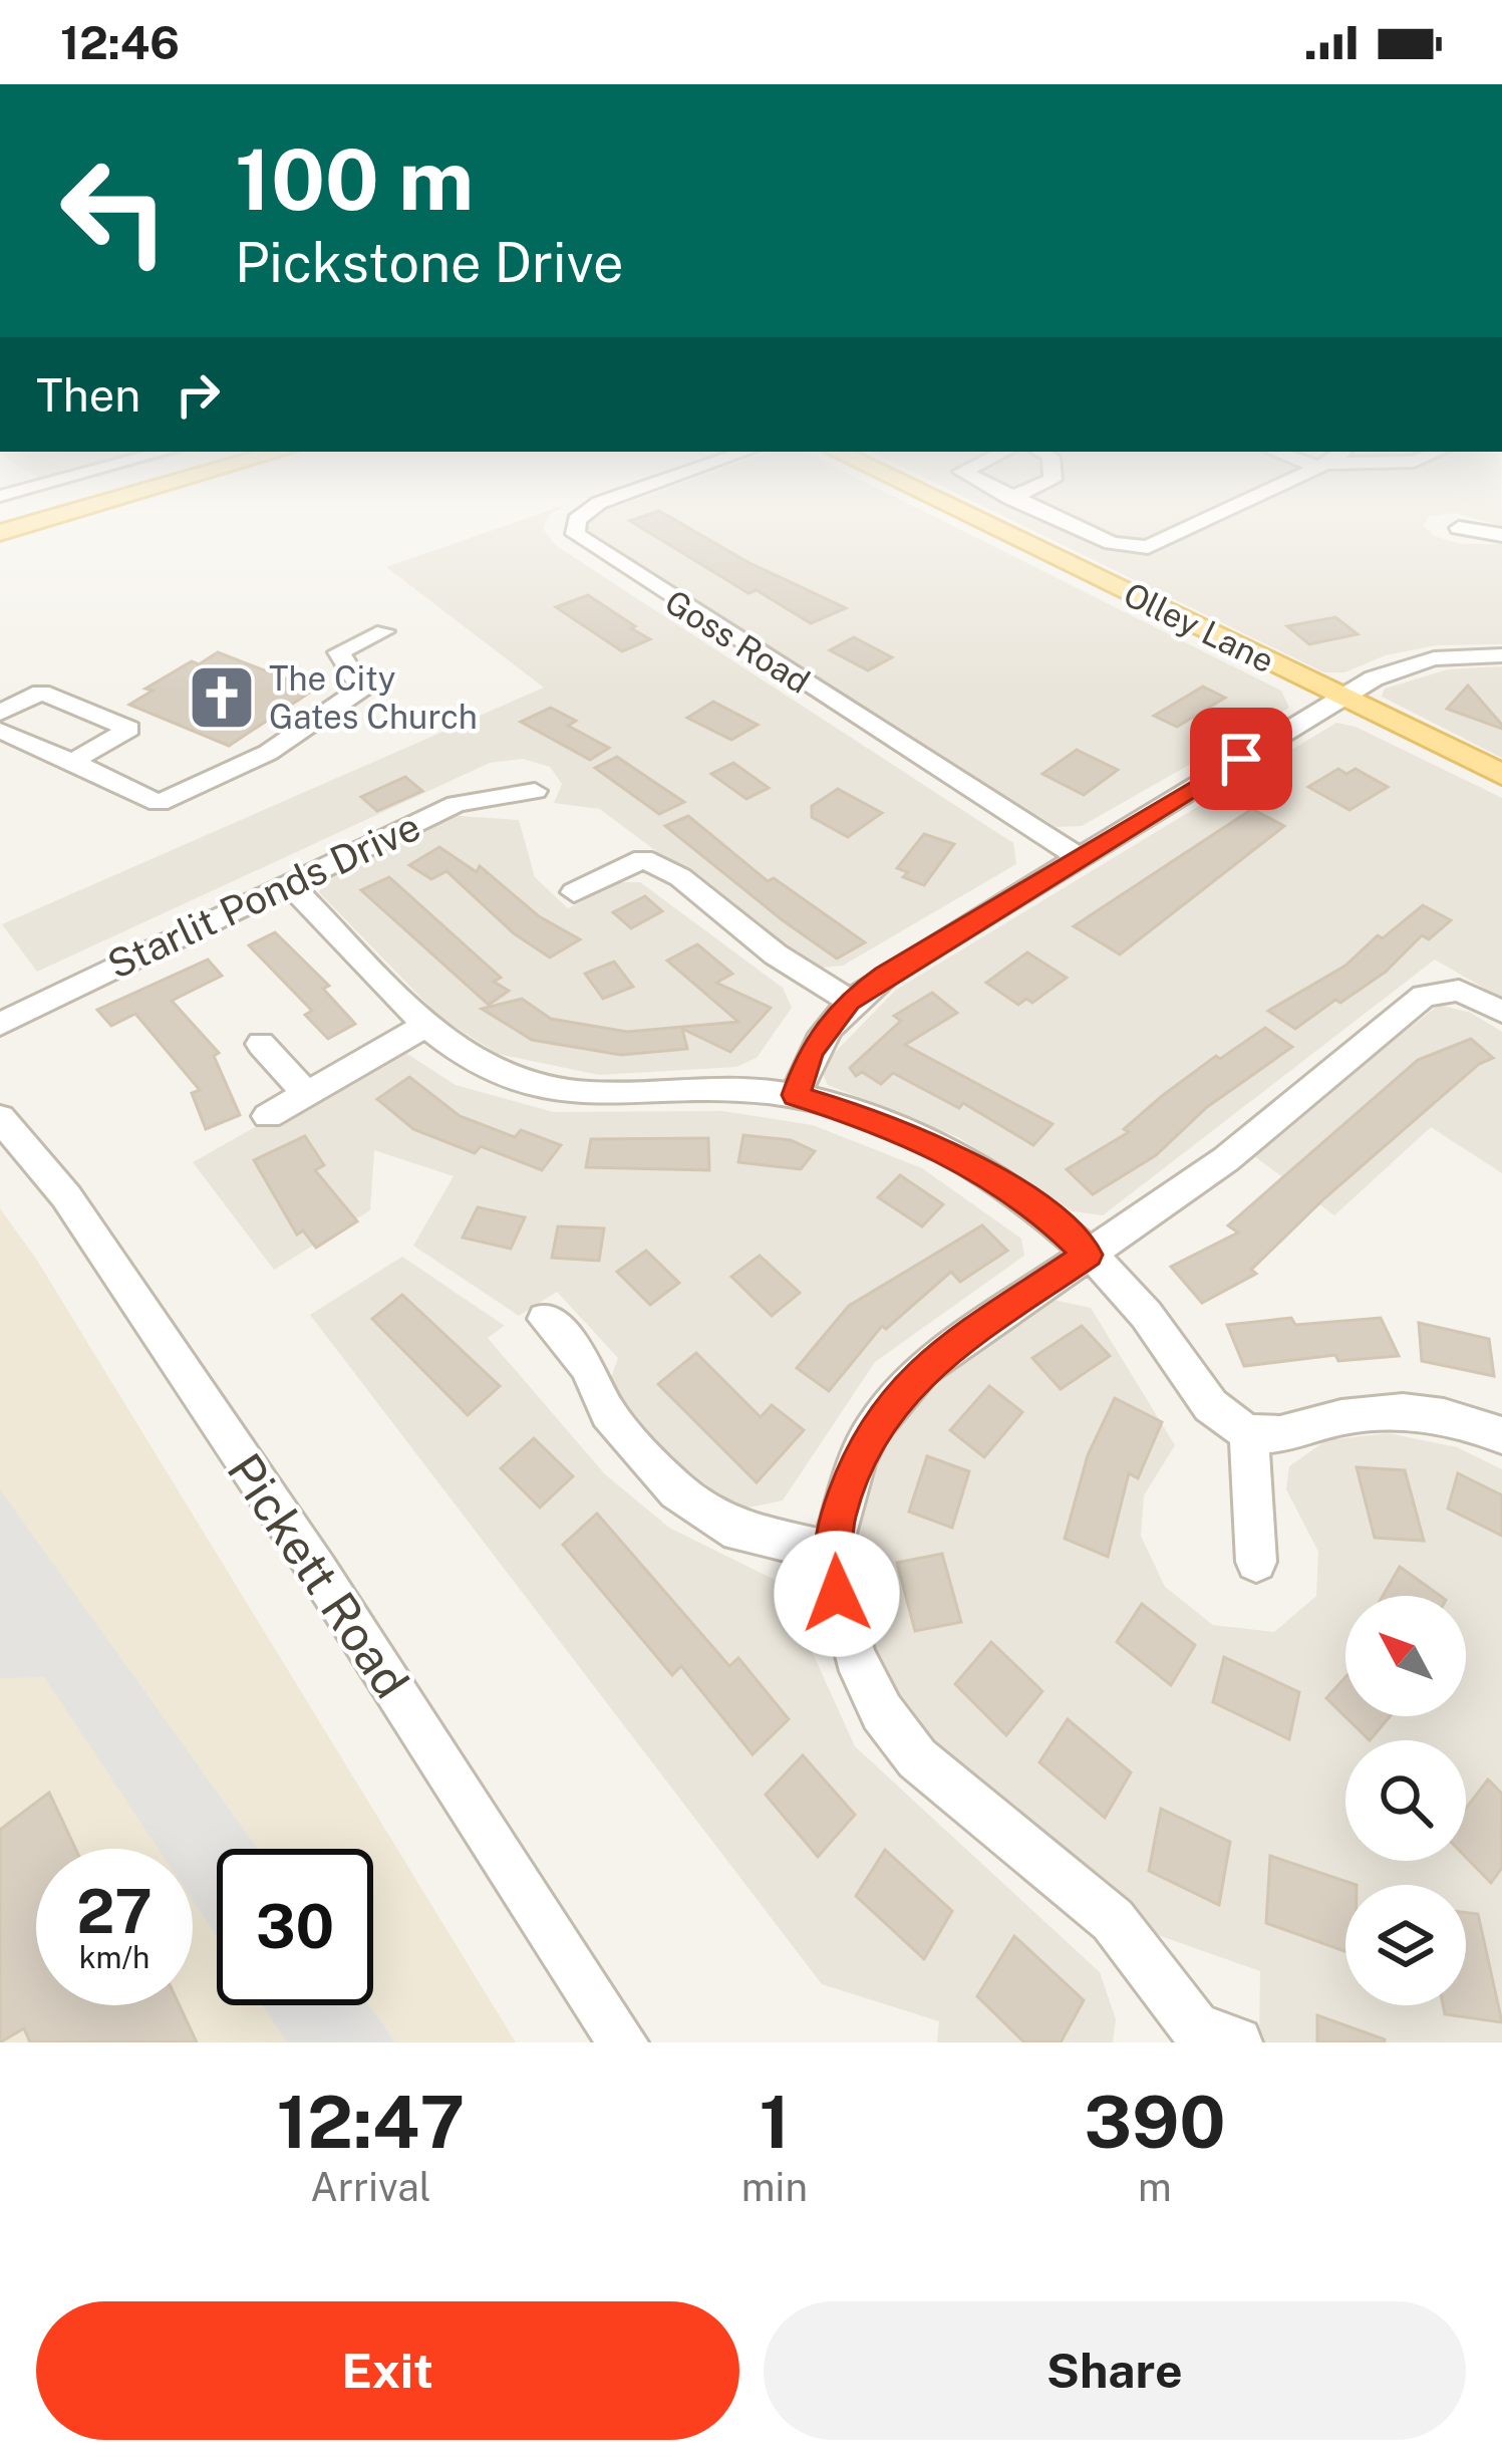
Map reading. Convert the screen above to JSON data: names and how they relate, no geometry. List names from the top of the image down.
{
  "streets": {
    "main road": ["Olley Lane"],
    "street": ["Goss Road", "Starlit Ponds Drive", "Pickett Road"]
  },
  "places": {
    "church": ["The City Gates Church"]
  },
  "north": "top left",
  "page": {
    "status": "12:46",
    "turn": ["100 m", "Pickstone Drive"],
    "then": "Then",
    "speed": "27 km/h",
    "limit": "30",
    "eta": [
      "12:47",
      "Arrival",
      "1",
      "min",
      "390",
      "m"
    ],
    "buttons": ["Exit", "Share"]
  }
}
